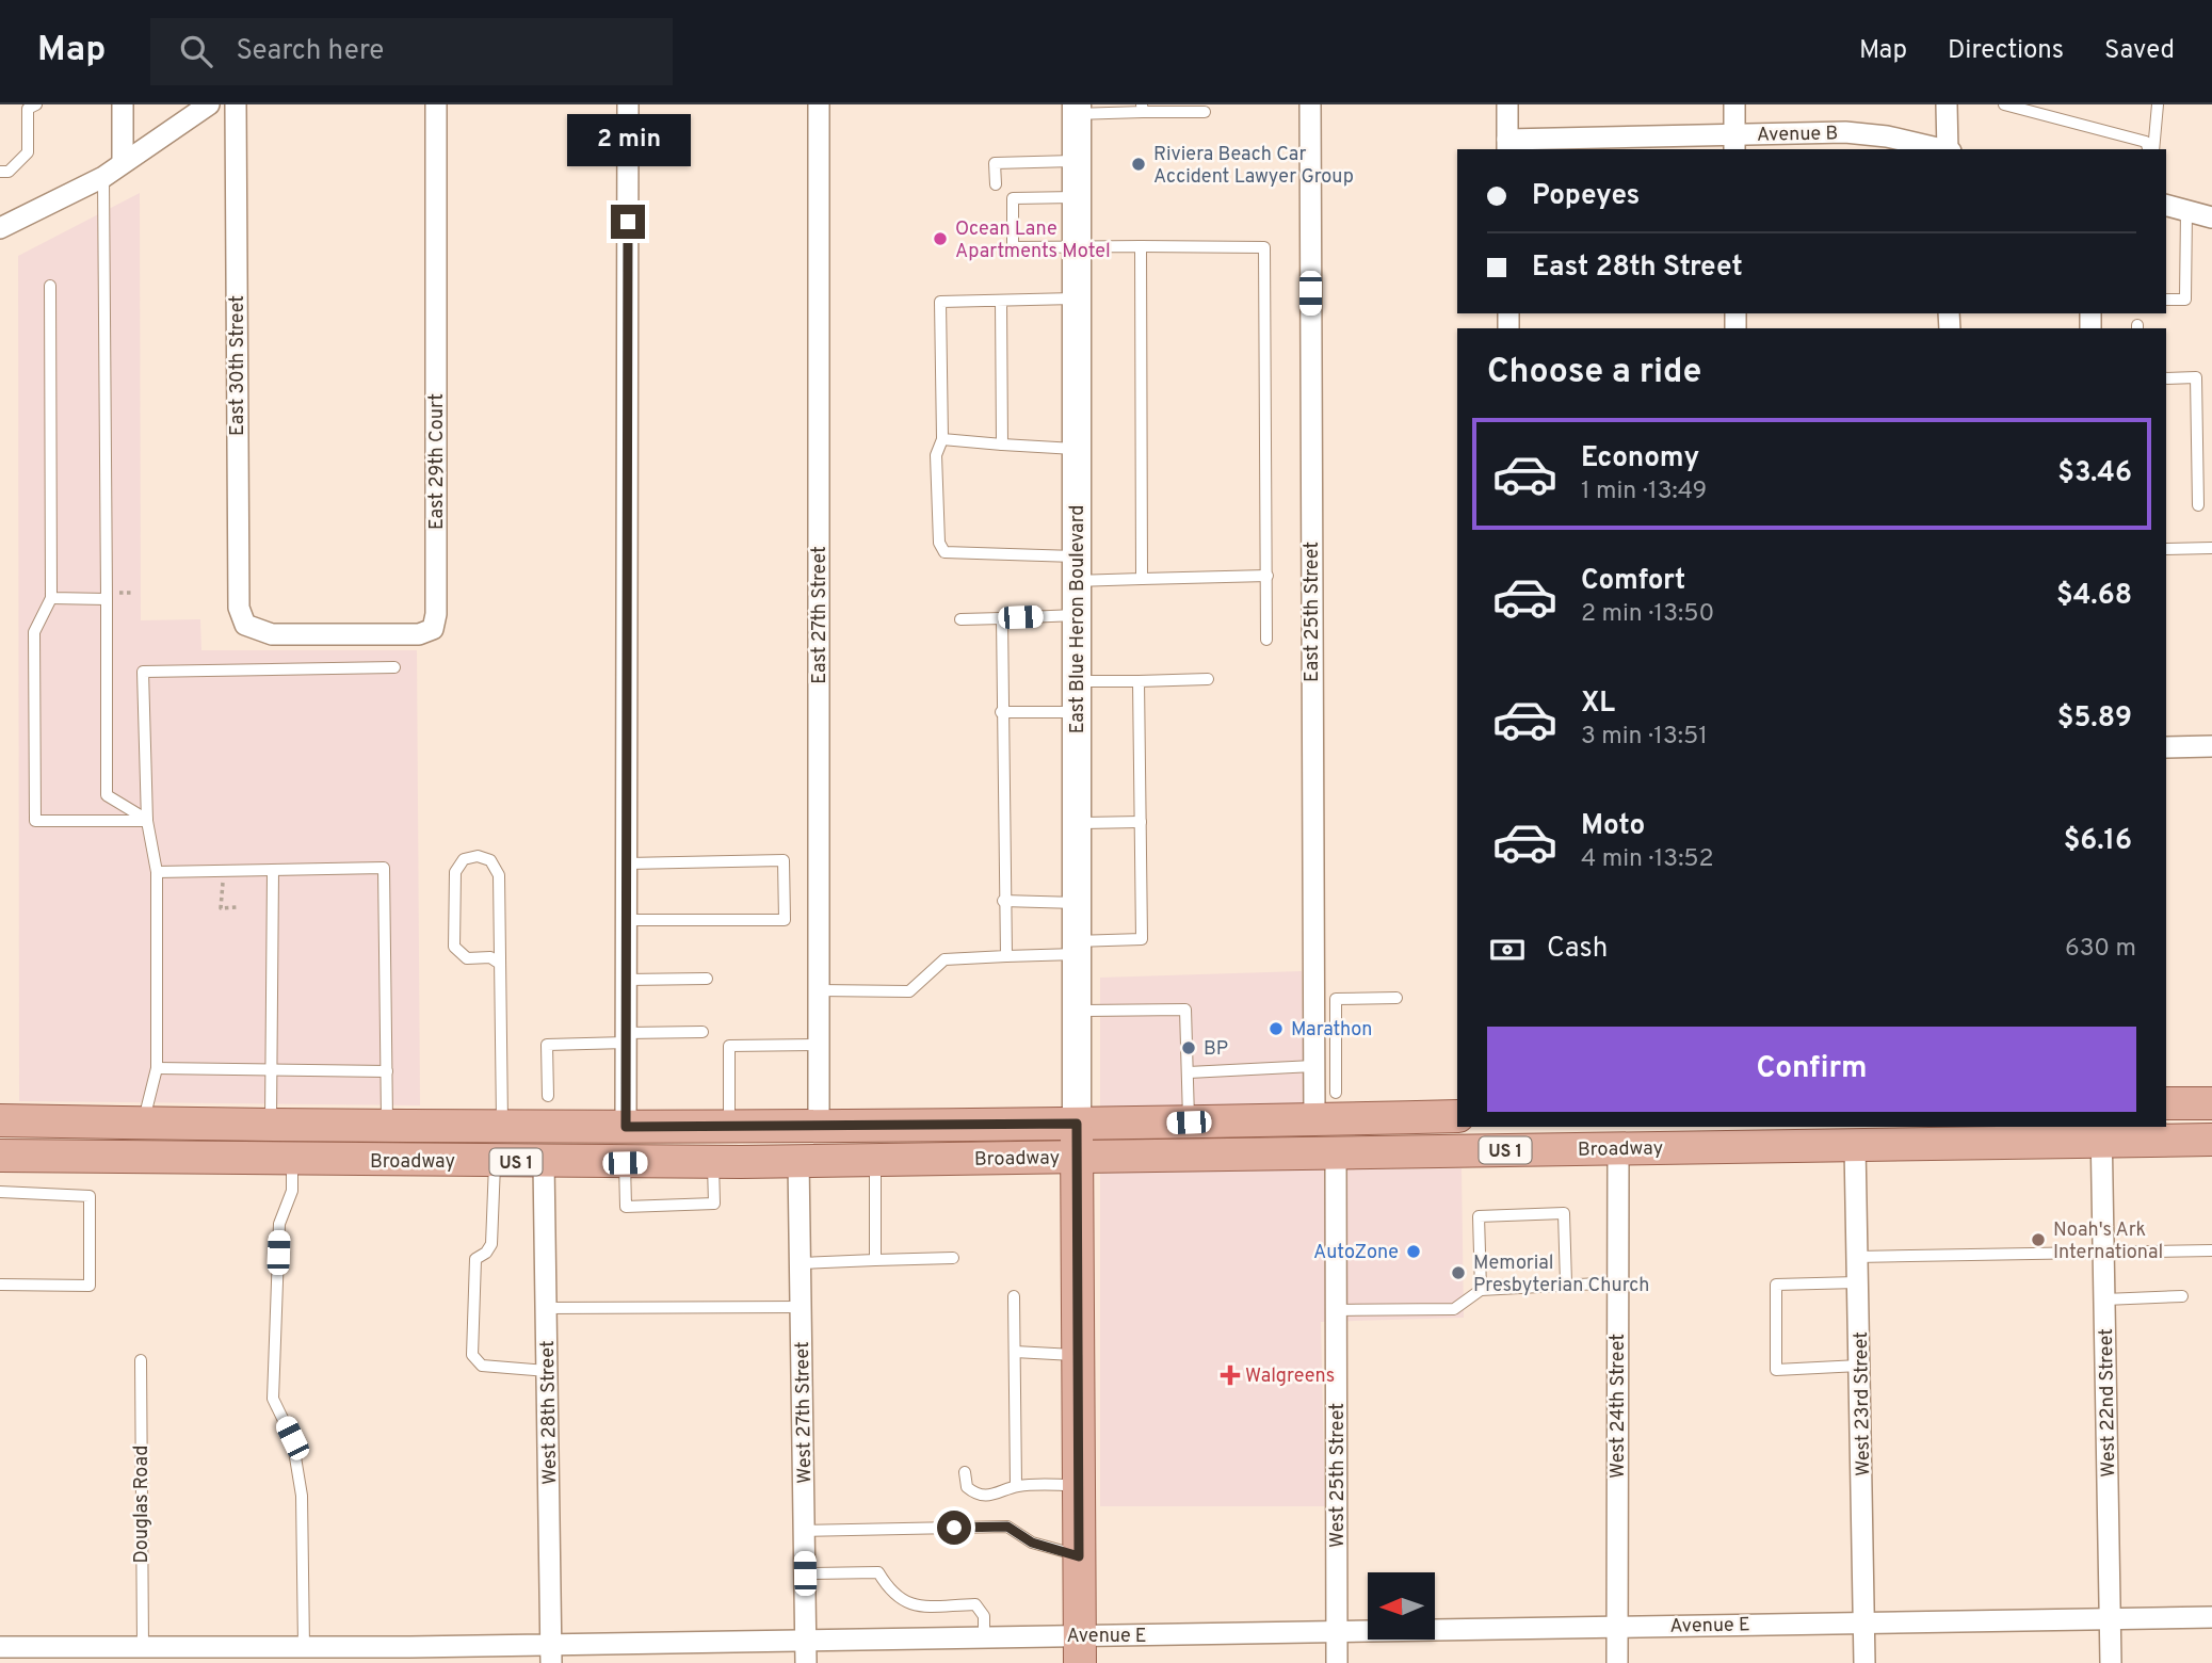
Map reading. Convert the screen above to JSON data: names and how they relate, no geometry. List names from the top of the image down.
{
  "streets": {
    "main road": ["East Blue Heron Boulevard", "Broadway", "US 1"],
    "street": [
      "Avenue B",
      "East 30th Street",
      "East 29th Court",
      "East 25th Street",
      "East 27th Street",
      "West 22nd Street",
      "West 23rd Street",
      "West 24th Street",
      "West 28th Street",
      "West 27th Street",
      "West 25th Street",
      "Avenue E"
    ],
    "lane": ["Douglas Road"]
  },
  "crossings": [
    ["East 30th Street", "East 29th Court"],
    ["East 25th Street", "Broadway"],
    ["East 27th Street", "Broadway"],
    ["East Blue Heron Boulevard", "Broadway"],
    ["Broadway", "West 22nd Street"],
    ["Broadway", "West 23rd Street"],
    ["Broadway", "West 24th Street"],
    ["Broadway", "West 28th Street"],
    ["Broadway", "West 27th Street"],
    ["Broadway", "West 25th Street"],
    ["West 22nd Street", "Avenue E"],
    ["West 23rd Street", "Avenue E"],
    ["West 24th Street", "Avenue E"],
    ["West 28th Street", "Avenue E"],
    ["West 27th Street", "Avenue E"],
    ["West 25th Street", "Avenue E"],
    ["Douglas Road", "Avenue E"]
  ],
  "places": {
    "other": [
      "Riviera Beach Car Accident Lawyer Group",
      "Ocean Lane Apartments Motel",
      "Marathon",
      "BP",
      "Noah's Ark International",
      "AutoZone",
      "Memorial Presbyterian Church"
    ],
    "health": ["Walgreens"]
  },
  "north": "left",
  "page": {
    "header": "Map",
    "search": "Search here",
    "nav": ["Map", "Directions", "Saved"],
    "bubble": "2 min",
    "banner": ["Popeyes", "East 28th Street"],
    "heading": "Choose a ride",
    "list": [
      {
        "name": "Economy",
        "note": "1 min · 13:49",
        "value": "$3.46"
      },
      {
        "name": "Comfort",
        "note": "2 min · 13:50",
        "value": "$4.68"
      },
      {
        "name": "XL",
        "note": "3 min · 13:51",
        "value": "$5.89"
      },
      {
        "name": "Moto",
        "note": "4 min · 13:52",
        "value": "$6.16"
      }
    ],
    "pay": ["Cash", "630 m"],
    "buttons": "Confirm"
  }
}
